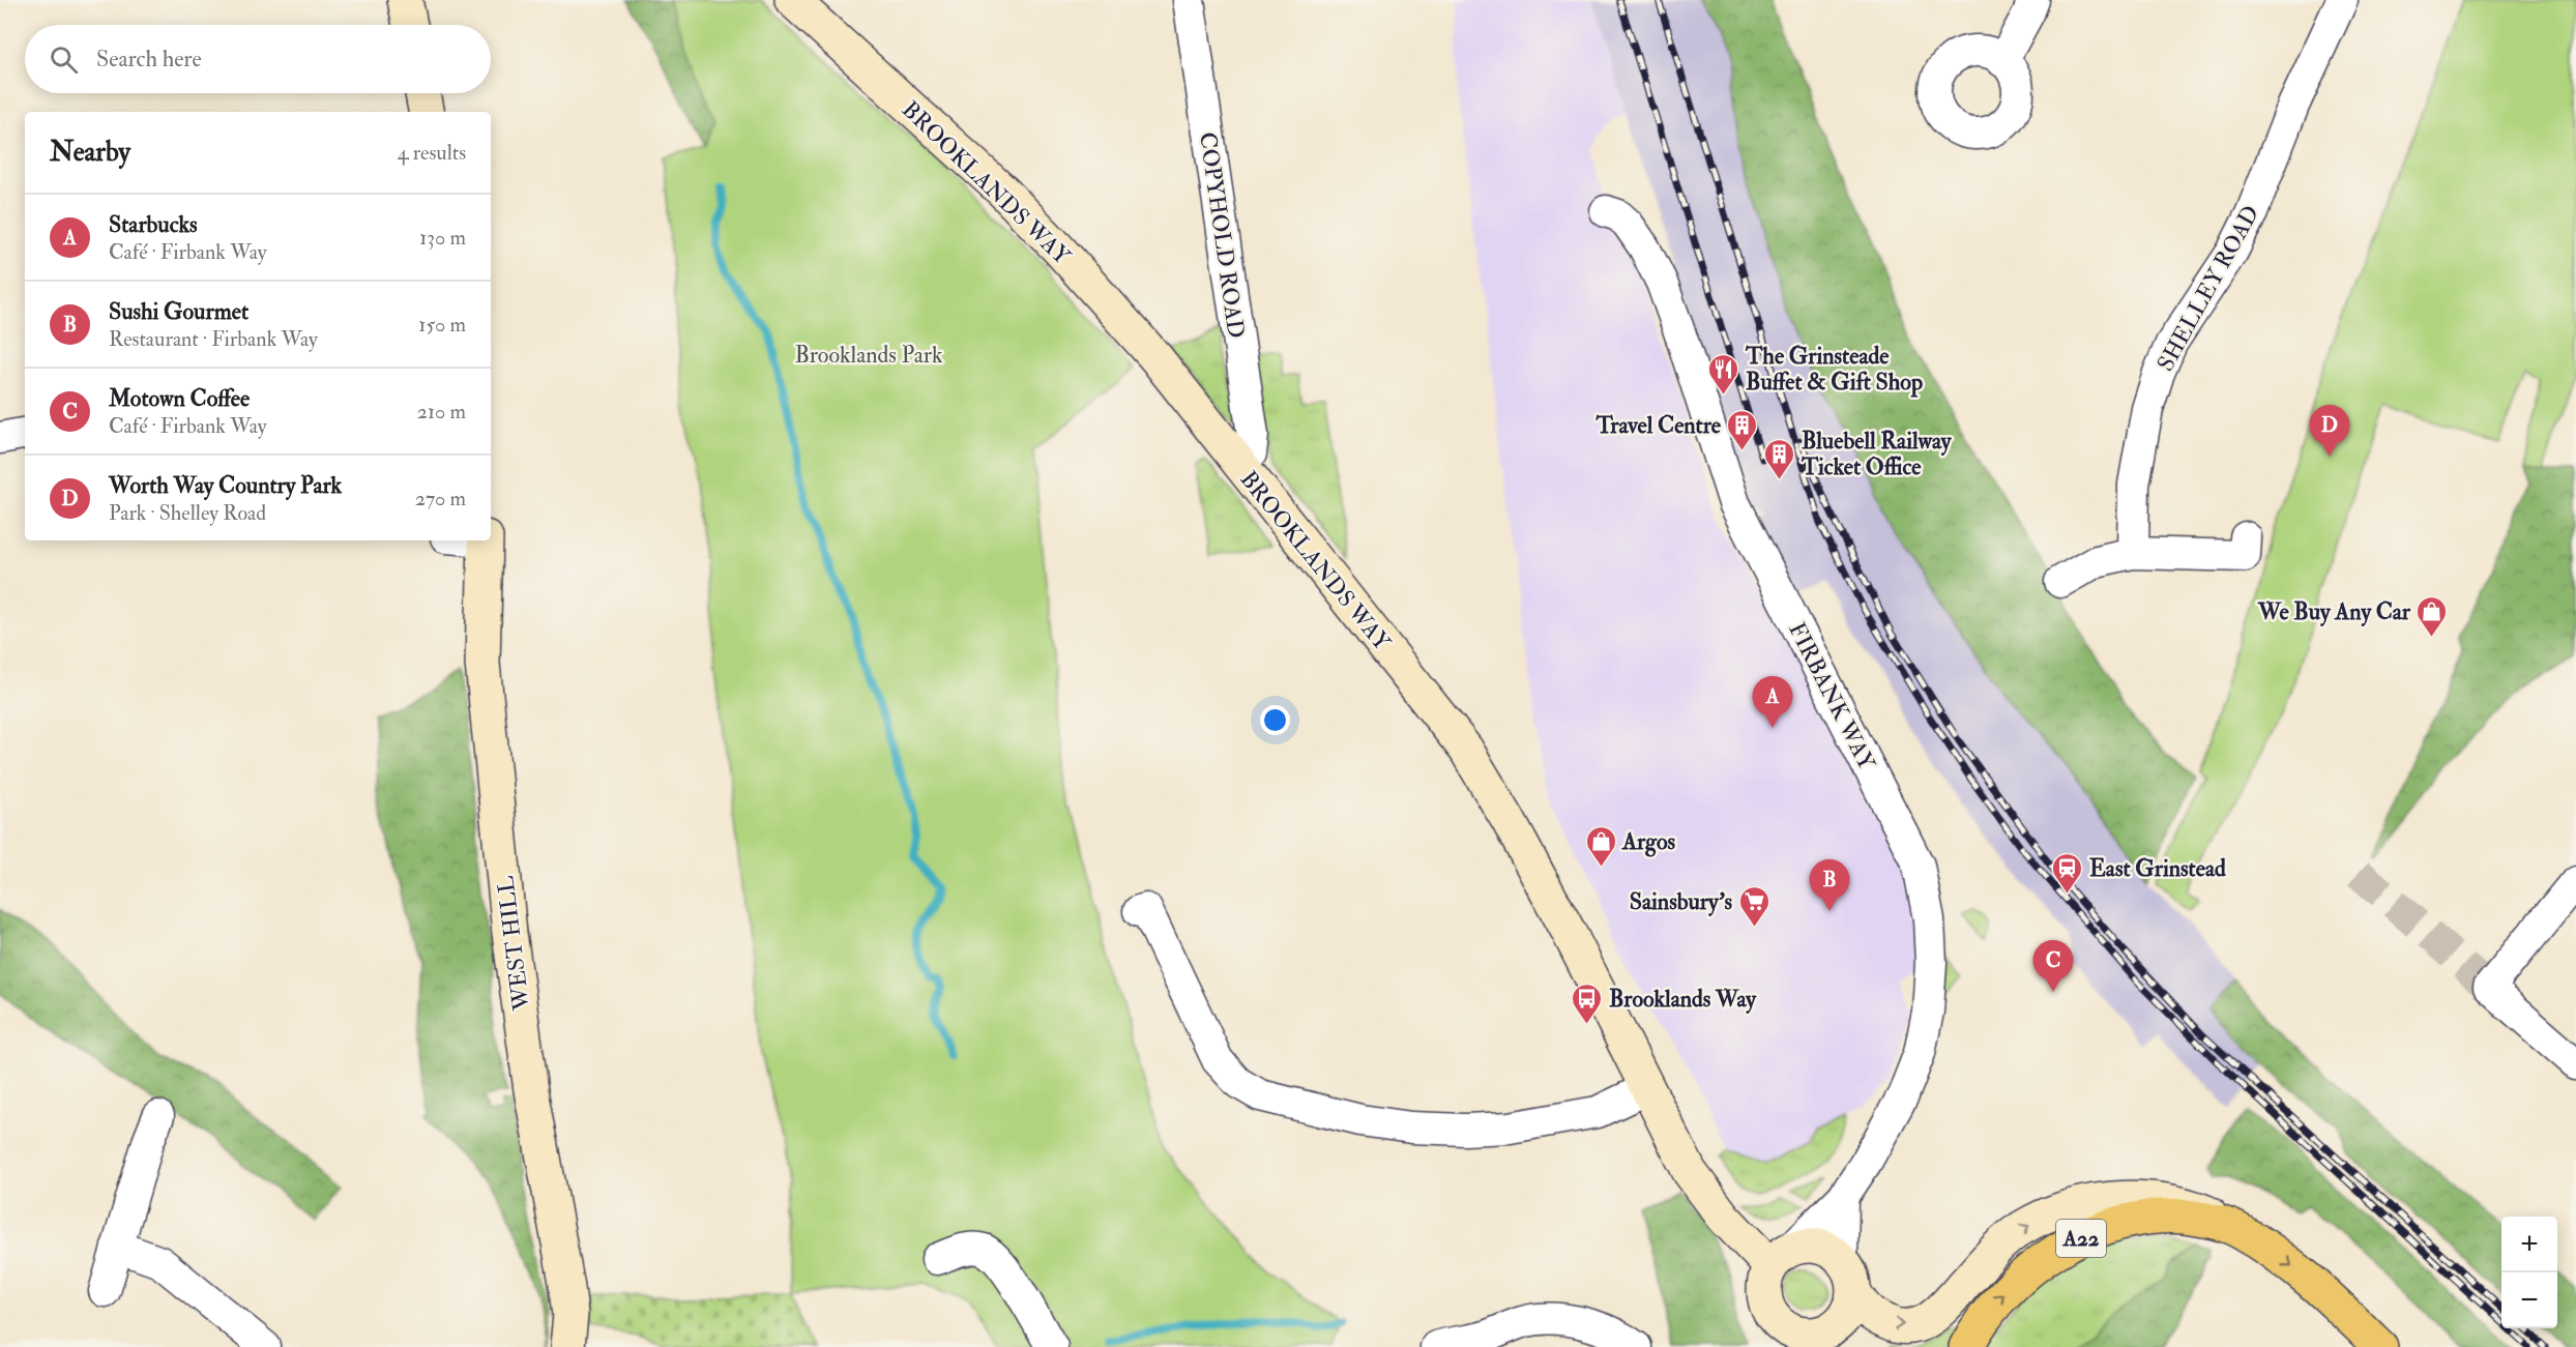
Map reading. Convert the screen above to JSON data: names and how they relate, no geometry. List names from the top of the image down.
{
  "streets": {
    "highway": ["A22"],
    "main road": ["BROOKLANDS WAY", "WEST HILL"],
    "street": ["COPYHOLD ROAD", "SHELLEY ROAD", "FIRBANK WAY"]
  },
  "crossings": [
    ["BROOKLANDS WAY", "COPYHOLD ROAD"],
    ["BROOKLANDS WAY", "FIRBANK WAY"]
  ],
  "parks": ["Brooklands Park"],
  "places": {
    "restaurant": ["The Grinsteade Buffet & Gift Shop"],
    "building": ["Travel Centre", "Bluebell Railway Ticket Office"],
    "shop": ["We Buy Any Car", "Argos"],
    "station": ["East Grinstead"],
    "supermarket": ["Sainsbury's"],
    "bus stop": ["Brooklands Way"]
  },
  "page": {
    "search": "Search here",
    "heading": ["Nearby", "4 results"],
    "list": [
      {
        "mark": "A",
        "name": "Starbucks",
        "note": "Café · Firbank Way",
        "value": "130 m"
      },
      {
        "mark": "B",
        "name": "Sushi Gourmet",
        "note": "Restaurant · Firbank Way",
        "value": "150 m"
      },
      {
        "mark": "C",
        "name": "Motown Coffee",
        "note": "Café · Firbank Way",
        "value": "210 m"
      },
      {
        "mark": "D",
        "name": "Worth Way Country Park",
        "note": "Park · Shelley Road",
        "value": "270 m"
      }
    ],
    "pins": [
      "D",
      "A",
      "B",
      "C"
    ],
    "map_buttons": ["+", "−"]
  }
}
